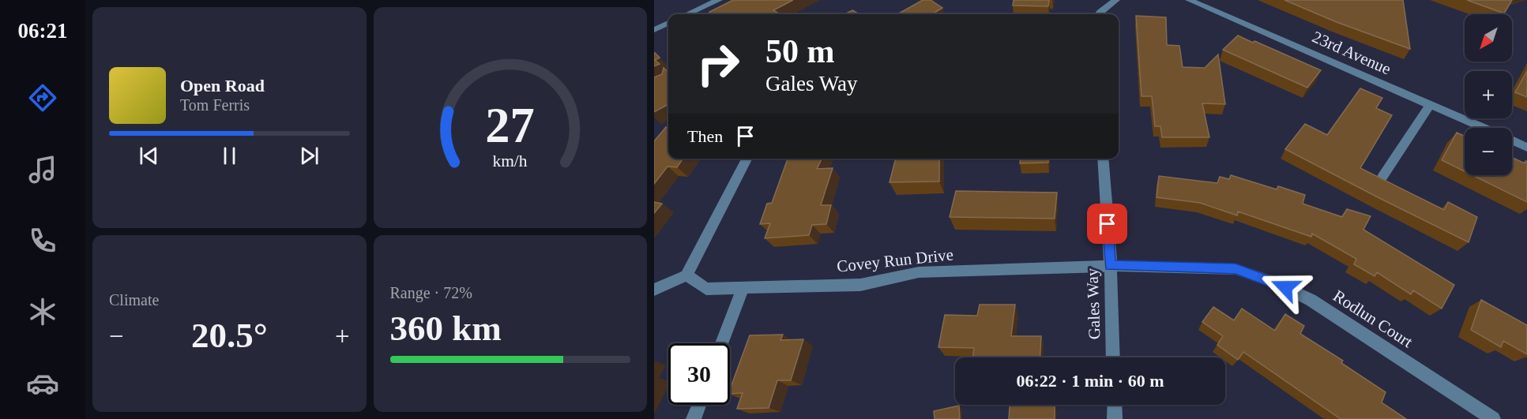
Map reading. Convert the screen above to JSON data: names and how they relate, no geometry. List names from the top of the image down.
{
  "streets": {
    "street": [
      "23rd Avenue",
      "Covey Run Drive",
      "Gales Way",
      "Rodlun Court"
    ]
  },
  "crossings": [
    ["Covey Run Drive", "Gales Way"],
    ["Covey Run Drive", "Rodlun Court"],
    ["Gales Way", "Rodlun Court"]
  ],
  "north": "bottom left",
  "page": {
    "tabs": "06:21",
    "map_buttons": ["+", "−"],
    "turn": ["50 m", "Gales Way"],
    "song": ["Open Road", "Tom Ferris"],
    "then": "Then",
    "tile": [
      "Climate",
      ["Range · 72%", "360 km"]
    ],
    "heat": ["−", "20.5°", "+"],
    "limit": "30",
    "trip": "06:22 · 1 min · 60 m",
    "gauge": ["27", "km/h"]
  }
}
